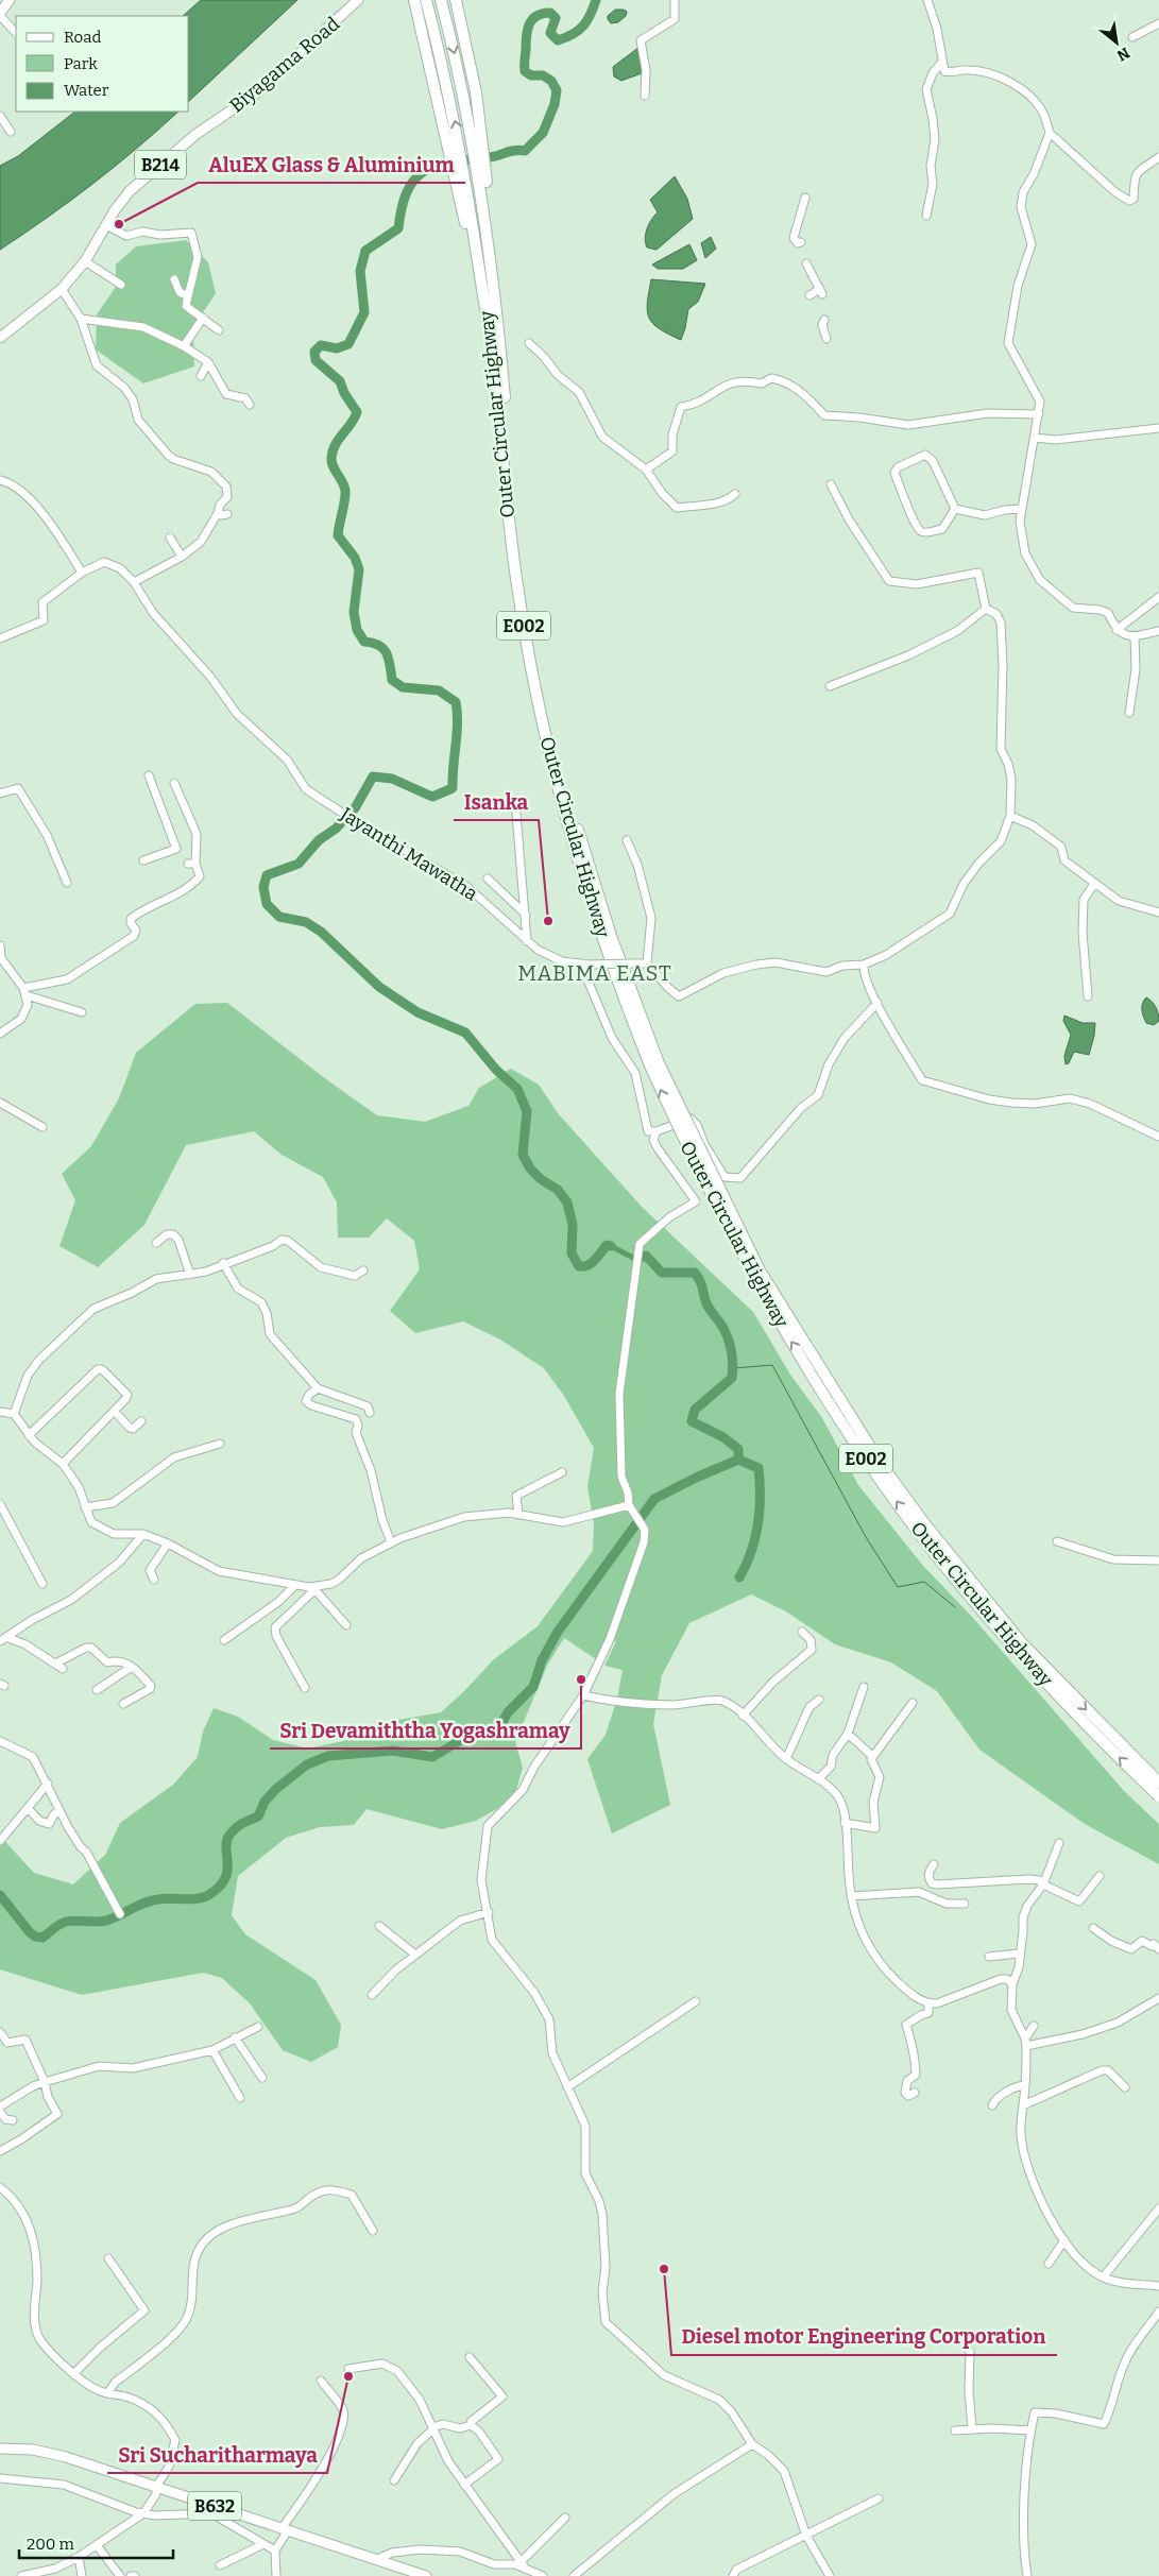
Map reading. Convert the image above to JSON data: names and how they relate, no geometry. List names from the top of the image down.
{
  "streets": {
    "highway": ["Outer Circular Highway", "E002"],
    "main road": ["Biyagama Road", "B214", "B632"],
    "street": ["Jayanthi Mawatha"]
  },
  "districts": ["MABIMA EAST"],
  "places": [
    "AluEX Glass & Aluminium",
    "Isanka",
    "Sri Devamiththa Yogashramay",
    "Diesel motor Engineering Corporation",
    "Sri Sucharitharmaya"
  ],
  "legend": ["Road", "Park", "Water"],
  "scale_bar": "200 m",
  "north": "bottom right"
}
